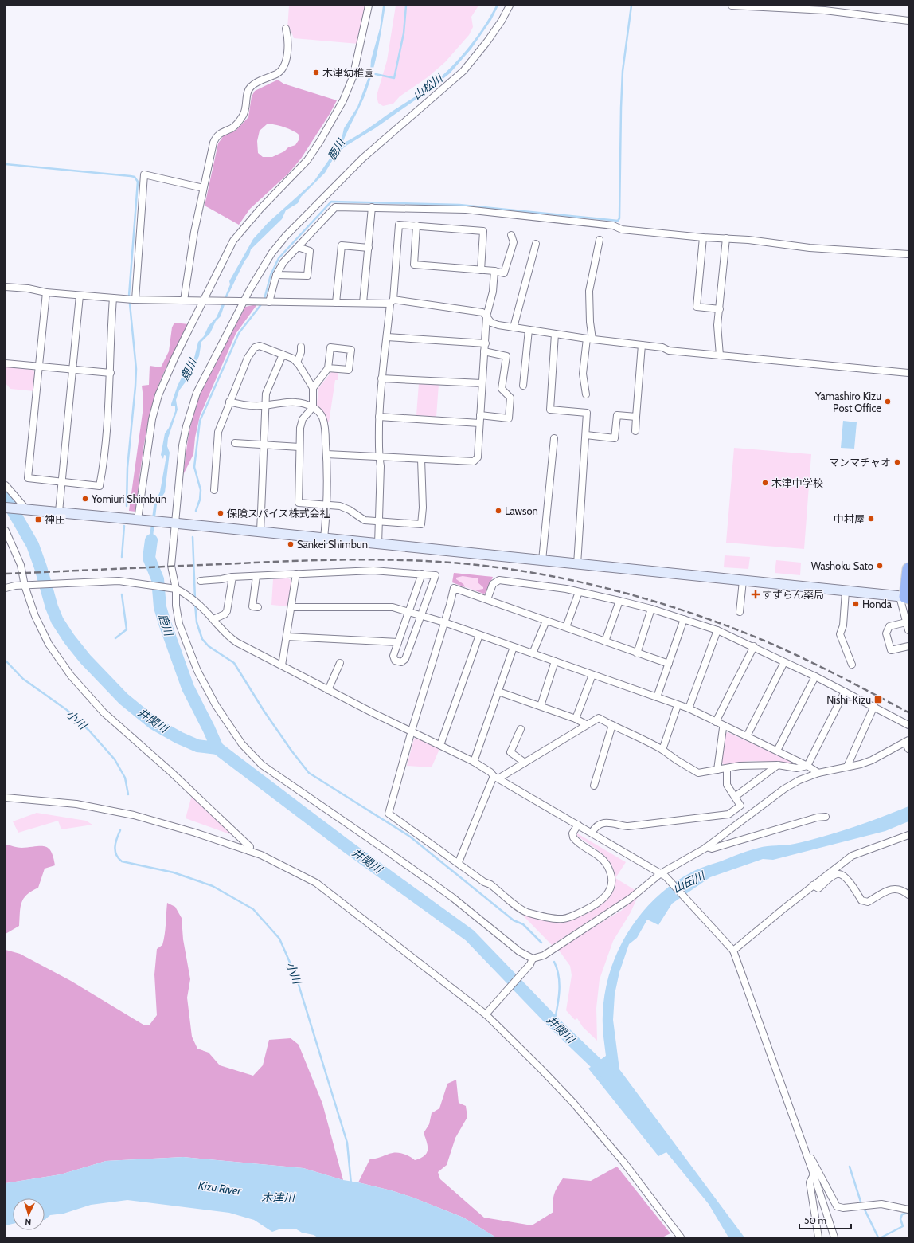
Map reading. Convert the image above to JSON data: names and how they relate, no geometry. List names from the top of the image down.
{
  "water": [
    "山松川",
    "鹿川",
    "小川",
    "井関川",
    "山田川",
    "Kizu River",
    "木津川"
  ],
  "places": {
    "other": [
      "木津幼稚園",
      "Yamashiro Kizu Post Office",
      "マンマチャオ",
      "木津中学校",
      "Yomiuri Shimbun",
      "Lawson",
      "保険スパイス株式会社",
      "中村屋",
      "Sankei Shimbun",
      "Washoku Sato",
      "Honda"
    ],
    "transit": ["神田", "Nishi-Kizu"],
    "health": ["すずらん薬局"]
  },
  "scale_bar": "50 m",
  "north": "bottom"
}
